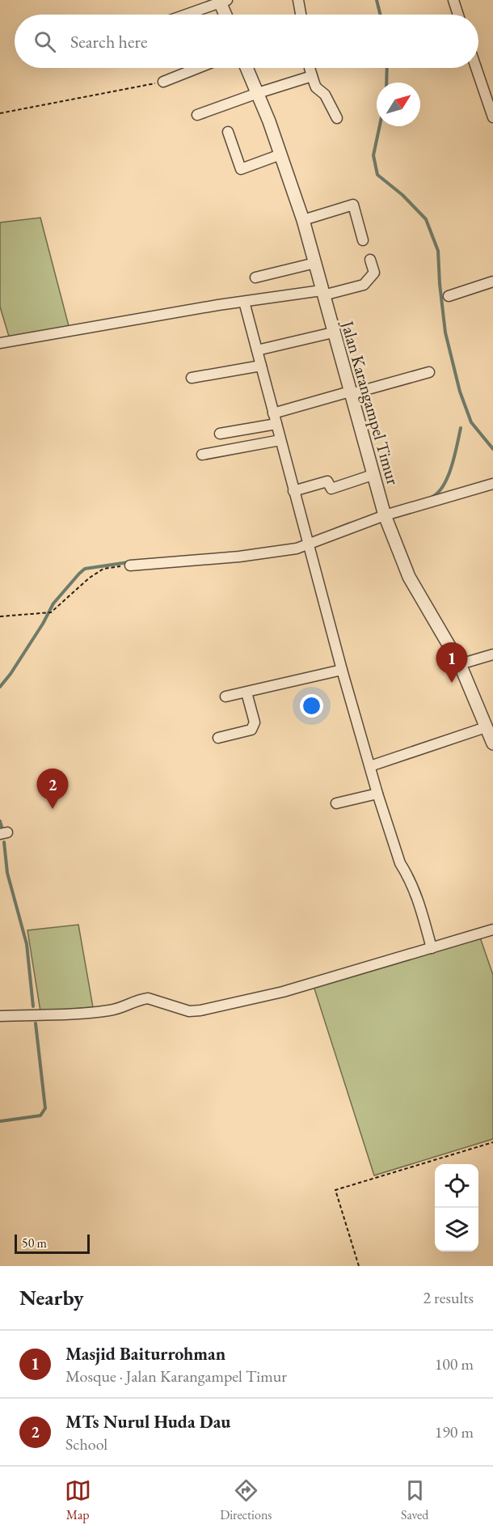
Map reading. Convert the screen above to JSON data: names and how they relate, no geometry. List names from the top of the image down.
{
  "streets": {
    "street": ["Jalan Karangampel Timur"]
  },
  "scale_bar": "50 m",
  "north": "top right",
  "page": {
    "search": "Search here",
    "pins": ["1", "2"],
    "scale": "50 m",
    "heading": ["Nearby", "2 results"],
    "list": [
      {
        "mark": "1",
        "name": "Masjid Baiturrohman",
        "note": "Mosque · Jalan Karangampel Timur",
        "value": "100 m"
      },
      {
        "mark": "2",
        "name": "MTs Nurul Huda Dau",
        "note": "School",
        "value": "190 m"
      }
    ],
    "nav": ["Map", "Directions", "Saved"]
  }
}
